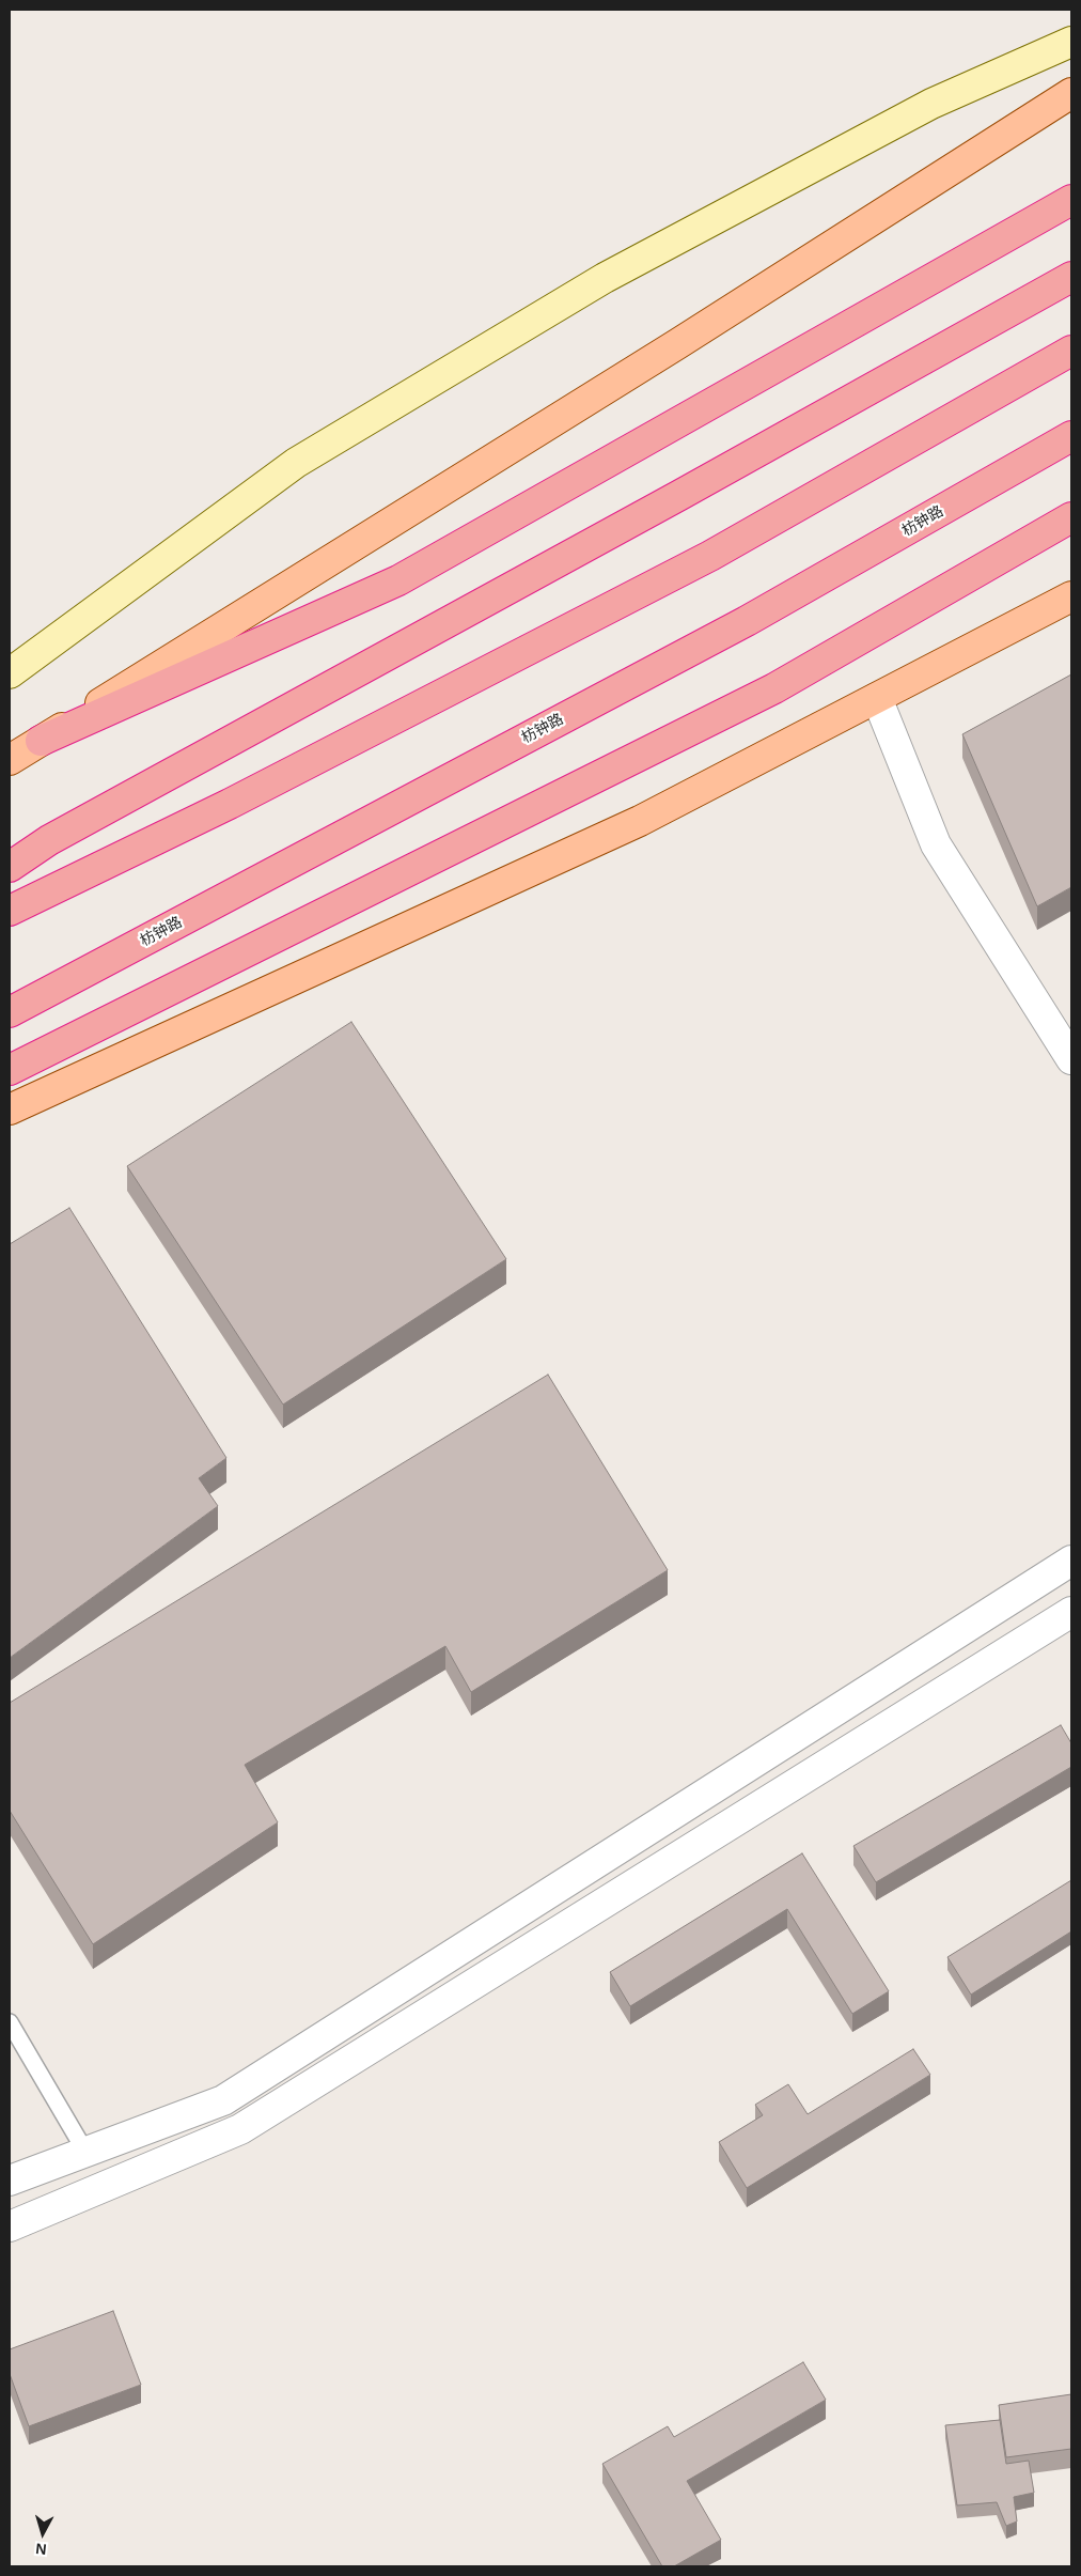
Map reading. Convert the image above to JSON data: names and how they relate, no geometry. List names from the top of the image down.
{
  "streets": {
    "highway": ["枋钟路"]
  },
  "north": "bottom"
}
